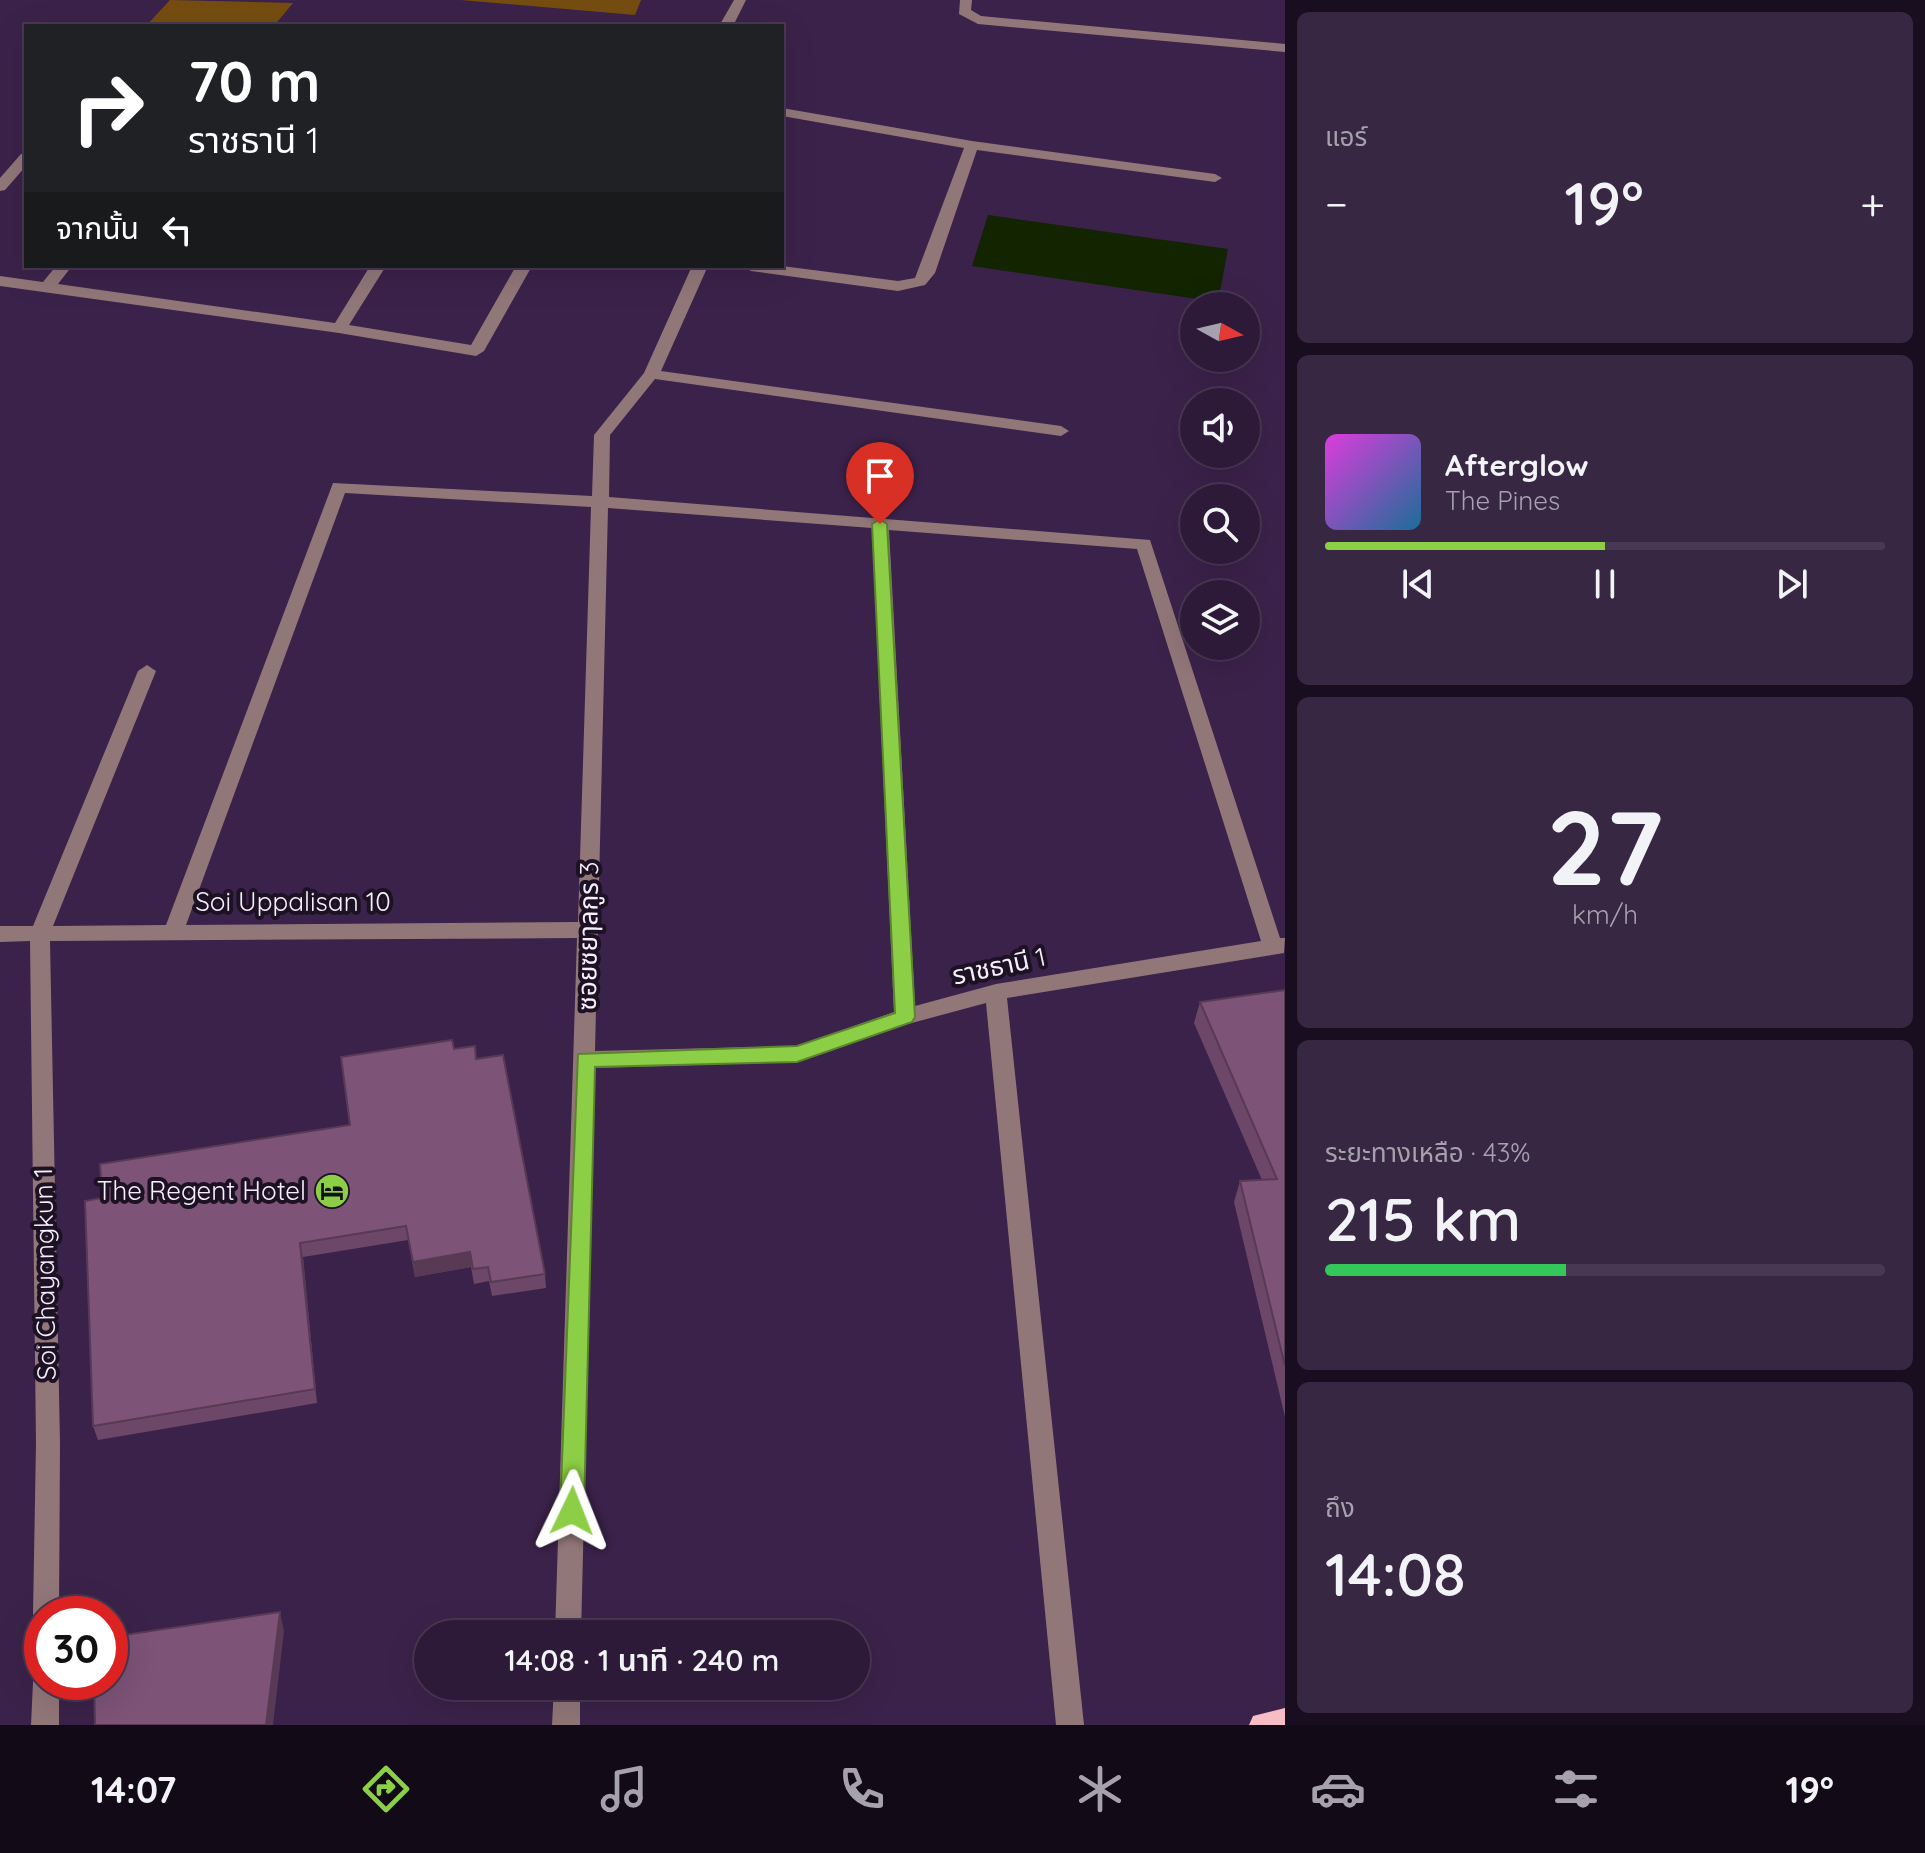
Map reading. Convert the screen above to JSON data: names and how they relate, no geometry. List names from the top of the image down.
{
  "streets": {
    "street": [
      "Soi Uppalisan 10",
      "ซอยซยๅลกูร 3",
      "ราชธานี 1",
      "Soi Chayangkun 1"
    ]
  },
  "crossings": [
    ["Soi Uppalisan 10", "ซอยซยๅลกูร 3"],
    ["Soi Uppalisan 10", "Soi Chayangkun 1"],
    ["ซอยซยๅลกูร 3", "ราชธานี 1"]
  ],
  "places": {
    "hotel": ["The Regent Hotel"]
  },
  "north": "right",
  "page": {
    "tile": [
      "แอร์",
      ["27", "km/h"],
      ["ระยะทางเหลือ · 43%", "215 km"],
      ["ถึง", "14:08"]
    ],
    "turn": ["70 m", "ราชธานี 1"],
    "heat": ["−", "19°", "+"],
    "then": "จากนั้น",
    "song": ["Afterglow", "The Pines"],
    "limit": "30",
    "trip": "14:08 · 1 นาที · 240 m",
    "tabs": ["14:07", "19°"]
  }
}
